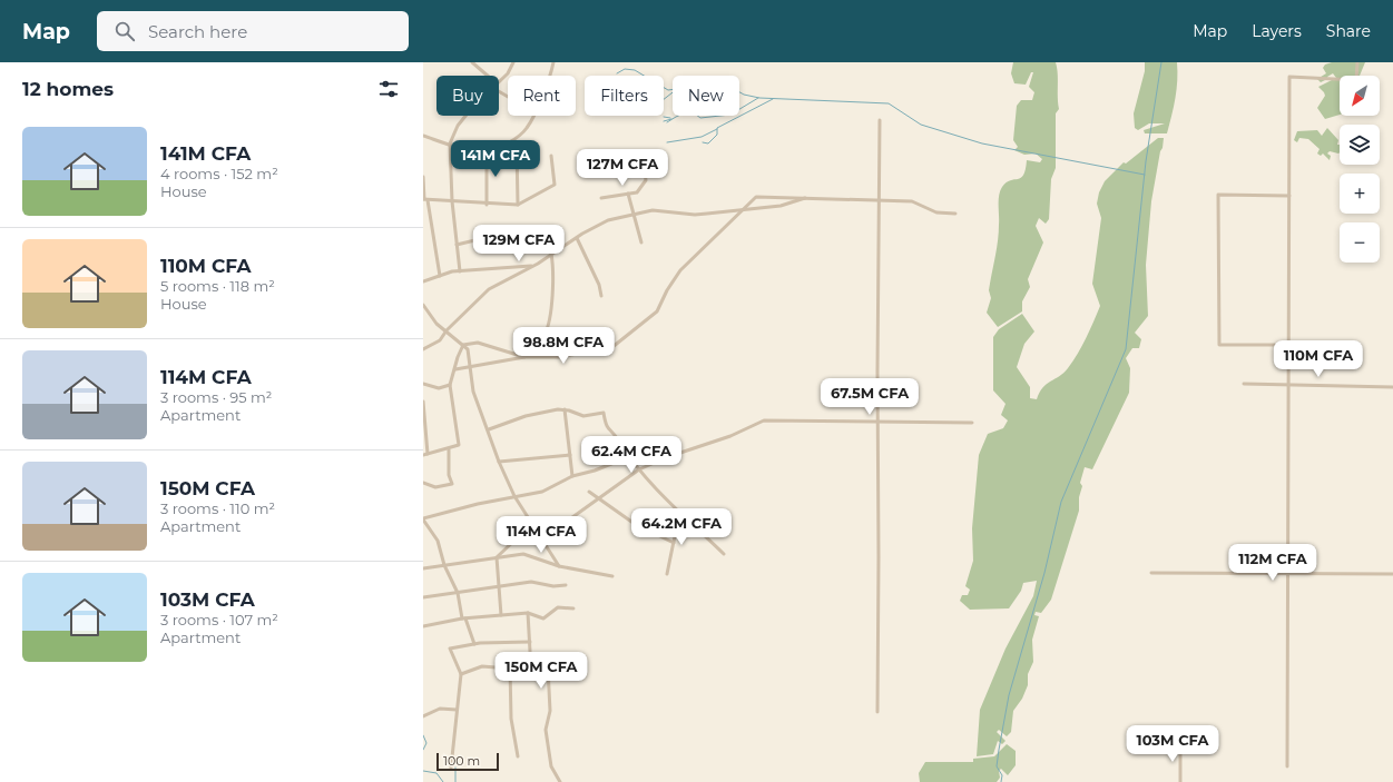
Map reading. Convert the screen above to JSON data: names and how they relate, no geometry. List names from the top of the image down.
{
  "scale_bar": "100 m",
  "north": "bottom left",
  "page": {
    "header": "Map",
    "search": "Search here",
    "nav": ["Map", "Layers", "Share"],
    "heading": "12 homes",
    "map_buttons": ["+", "−"],
    "chip": [
      "Buy",
      "Rent",
      "Filters",
      "New"
    ],
    "list": [
      {
        "name": "141M CFA",
        "note": "4 rooms · 152 m² · House"
      },
      {
        "name": "110M CFA",
        "note": "5 rooms · 118 m² · House"
      },
      {
        "name": "114M CFA",
        "note": "3 rooms · 95 m² · Apartment"
      },
      {
        "name": "150M CFA",
        "note": "3 rooms · 110 m² · Apartment"
      },
      {
        "name": "103M CFA",
        "note": "3 rooms · 107 m² · Apartment"
      }
    ],
    "price": [
      "141M CFA",
      "127M CFA",
      "129M CFA",
      "98.8M CFA",
      "110M CFA",
      "67.5M CFA",
      "62.4M CFA",
      "64.2M CFA",
      "114M CFA",
      "112M CFA",
      "150M CFA",
      "103M CFA"
    ],
    "scale": "100 m"
  }
}
